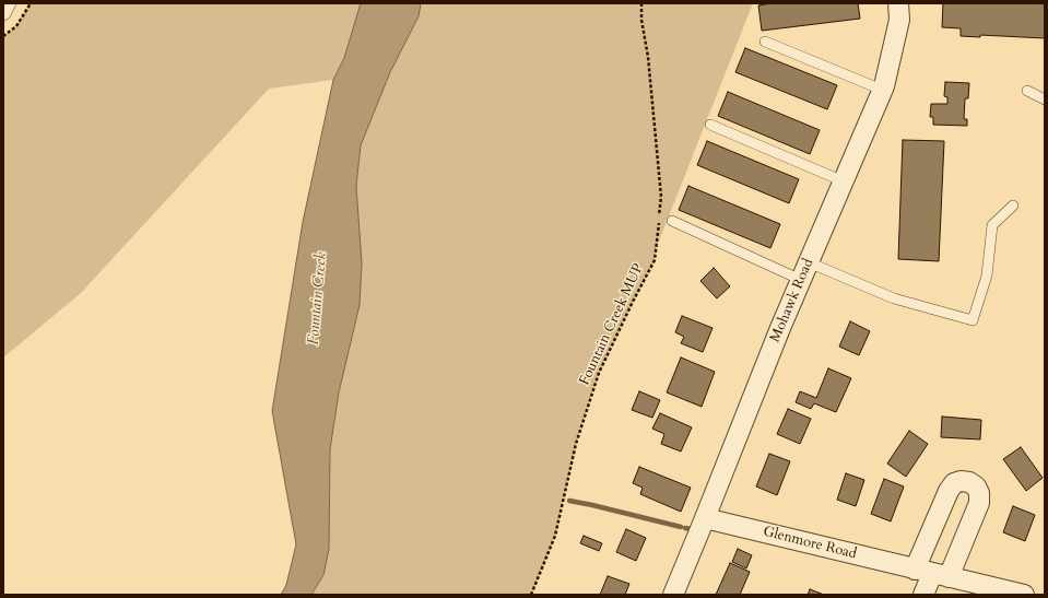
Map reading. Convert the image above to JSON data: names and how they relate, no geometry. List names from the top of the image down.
{
  "streets": {
    "street": ["Mohawk Road", "Glenmore Road"],
    "path": ["Fountain Creek MUP"]
  },
  "crossings": [
    ["Mohawk Road", "Glenmore Road"]
  ],
  "water": ["Fountain Creek"]
}
